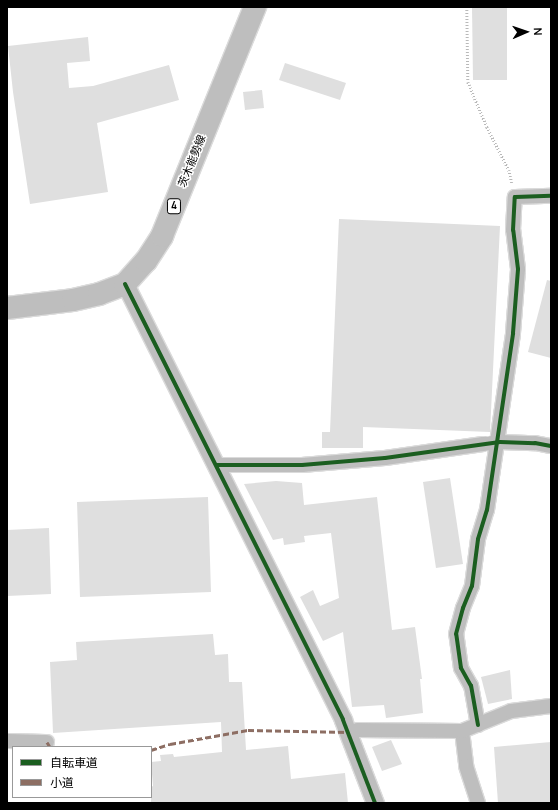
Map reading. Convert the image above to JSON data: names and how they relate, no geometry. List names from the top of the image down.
{
  "streets": {
    "main road": ["茨木能勢線", "4"]
  },
  "legend": ["自転車道", "小道"],
  "north": "right"
}
